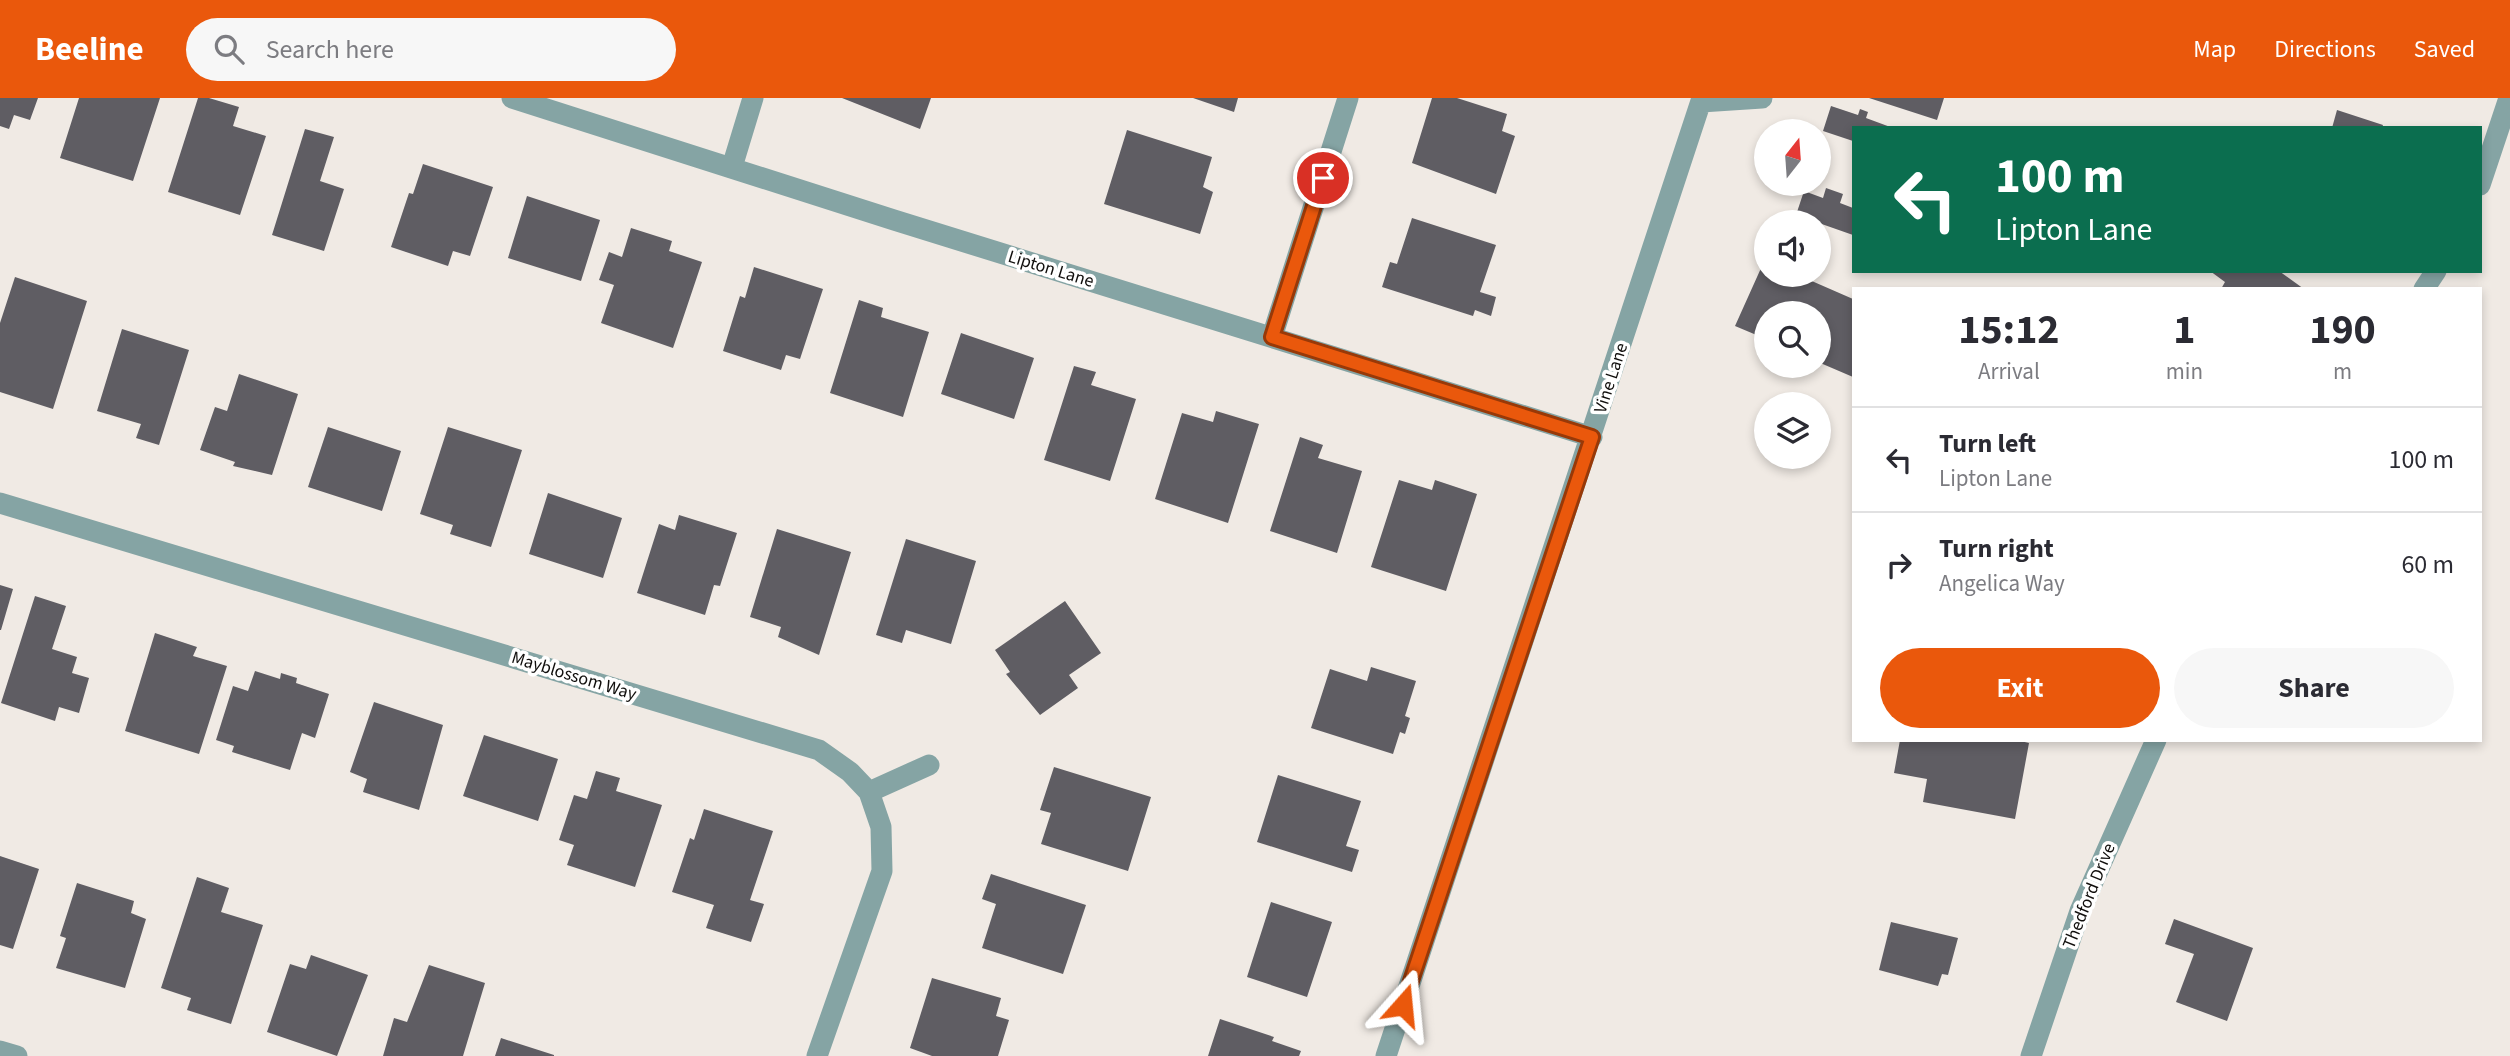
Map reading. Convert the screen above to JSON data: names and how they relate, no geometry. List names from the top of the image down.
{
  "streets": {
    "street": [
      "Lipton Lane",
      "Vine Lane",
      "Mayblossom Way",
      "Thedford Drive"
    ]
  },
  "crossings": [
    ["Lipton Lane", "Vine Lane"]
  ],
  "north": "top",
  "page": {
    "header": "Beeline",
    "search": "Search here",
    "nav": ["Map", "Directions", "Saved"],
    "turn": ["100 m", "Lipton Lane"],
    "eta": [
      "15:12",
      "Arrival",
      "1",
      "min",
      "190",
      "m"
    ],
    "list": [
      {
        "name": "Turn left",
        "note": "Lipton Lane",
        "value": "100 m"
      },
      {
        "name": "Turn right",
        "note": "Angelica Way",
        "value": "60 m"
      }
    ],
    "buttons": ["Exit", "Share"]
  }
}
